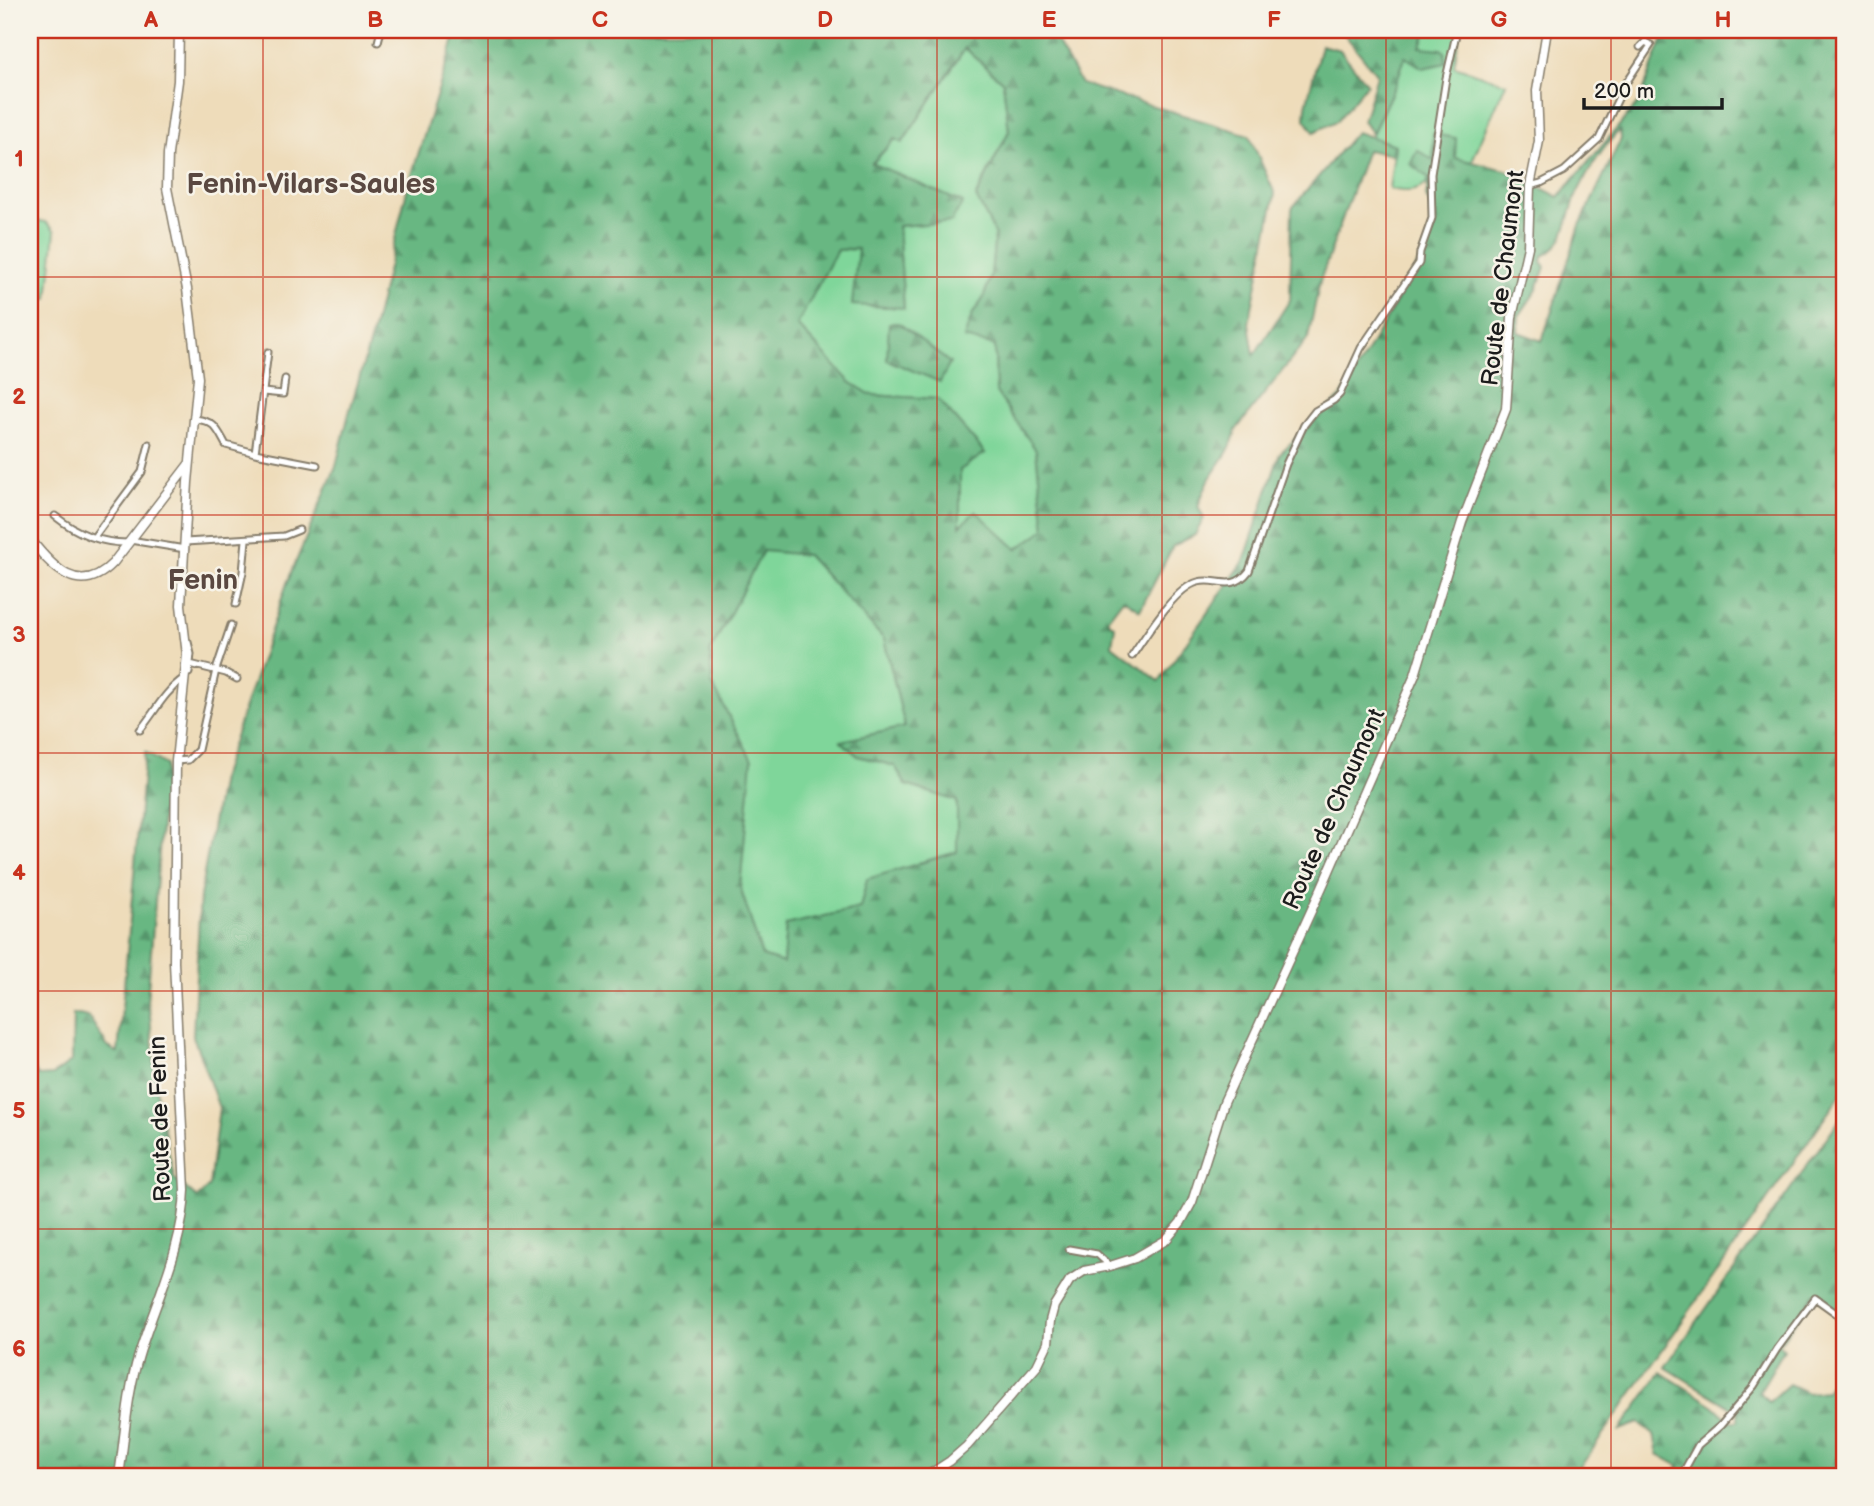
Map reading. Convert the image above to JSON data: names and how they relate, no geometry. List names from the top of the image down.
{
  "streets": {
    "street": ["Route de Chaumont", "Route de Fenin"]
  },
  "districts": ["Fenin-Vilars-Saules", "Fenin"],
  "scale_bar": "200 m",
  "grid": {
    "columns": [
      "A",
      "B",
      "C",
      "D",
      "E",
      "F",
      "G",
      "H"
    ],
    "rows": [
      "1",
      "2",
      "3",
      "4",
      "5",
      "6"
    ]
  }
}
